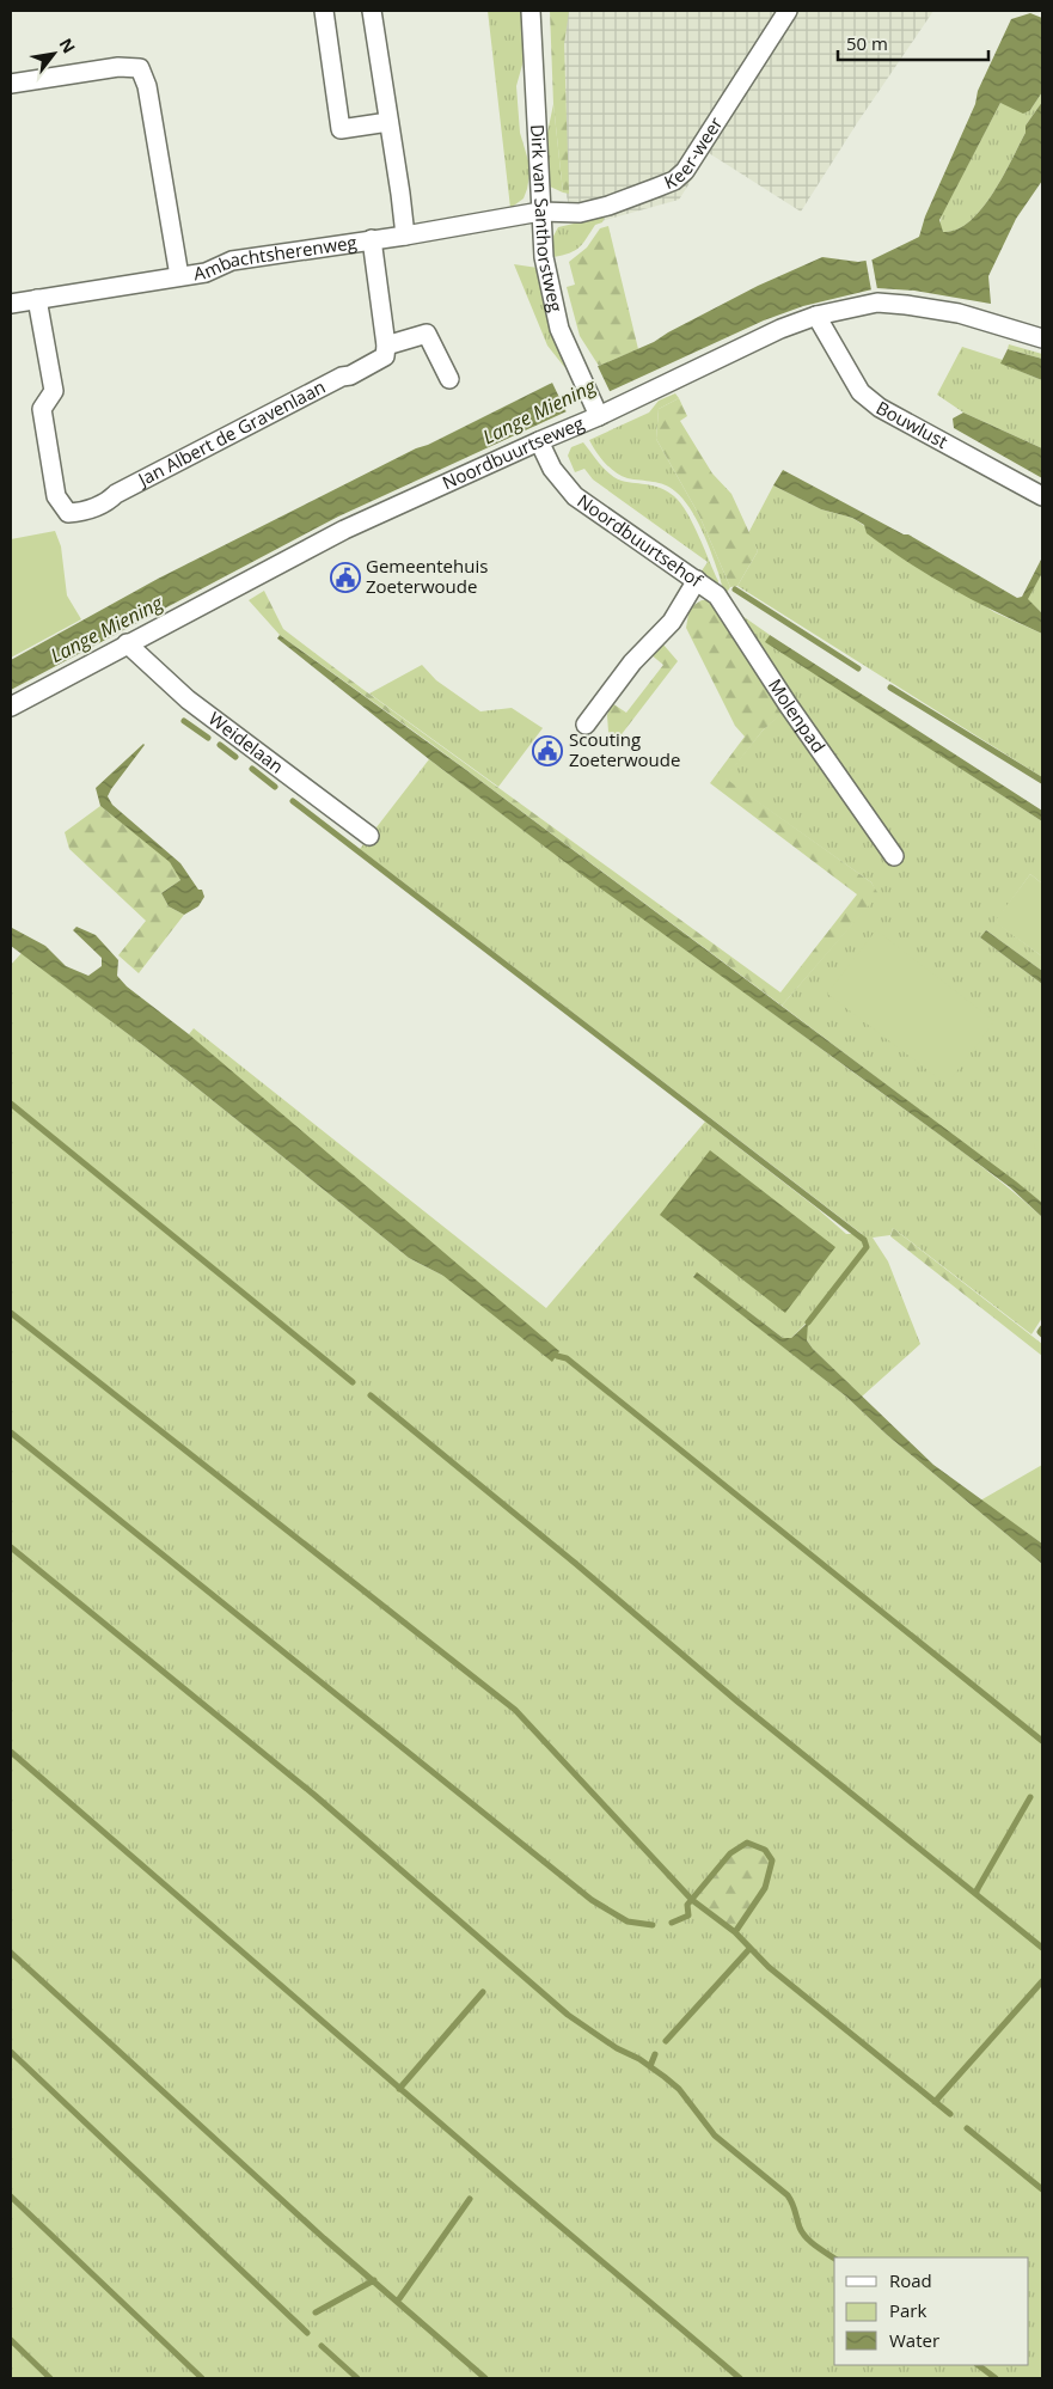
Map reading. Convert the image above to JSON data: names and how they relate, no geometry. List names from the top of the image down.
{
  "streets": {
    "street": [
      "Keer-weer",
      "Dirk van Santhorstweg",
      "Ambachtsherenweg",
      "Bouwlust",
      "Jan Albert de Gravenlaan",
      "Noordbuurtseweg",
      "Noordbuurtsehof",
      "Molenpad",
      "Weidelaan"
    ]
  },
  "crossings": [
    ["Keer-weer", "Dirk van Santhorstweg"],
    ["Keer-weer", "Ambachtsherenweg"],
    ["Dirk van Santhorstweg", "Ambachtsherenweg"],
    ["Dirk van Santhorstweg", "Noordbuurtseweg"],
    ["Ambachtsherenweg", "Jan Albert de Gravenlaan"],
    ["Bouwlust", "Noordbuurtseweg"],
    ["Noordbuurtseweg", "Noordbuurtsehof"],
    ["Noordbuurtseweg", "Weidelaan"],
    ["Noordbuurtsehof", "Molenpad"]
  ],
  "water": ["Lange Miening"],
  "places": {
    "public building": ["Gemeentehuis Zoeterwoude", "Scouting Zoeterwoude"]
  },
  "legend": ["Road", "Park", "Water"],
  "scale_bar": "50 m",
  "north": "top right"
}
